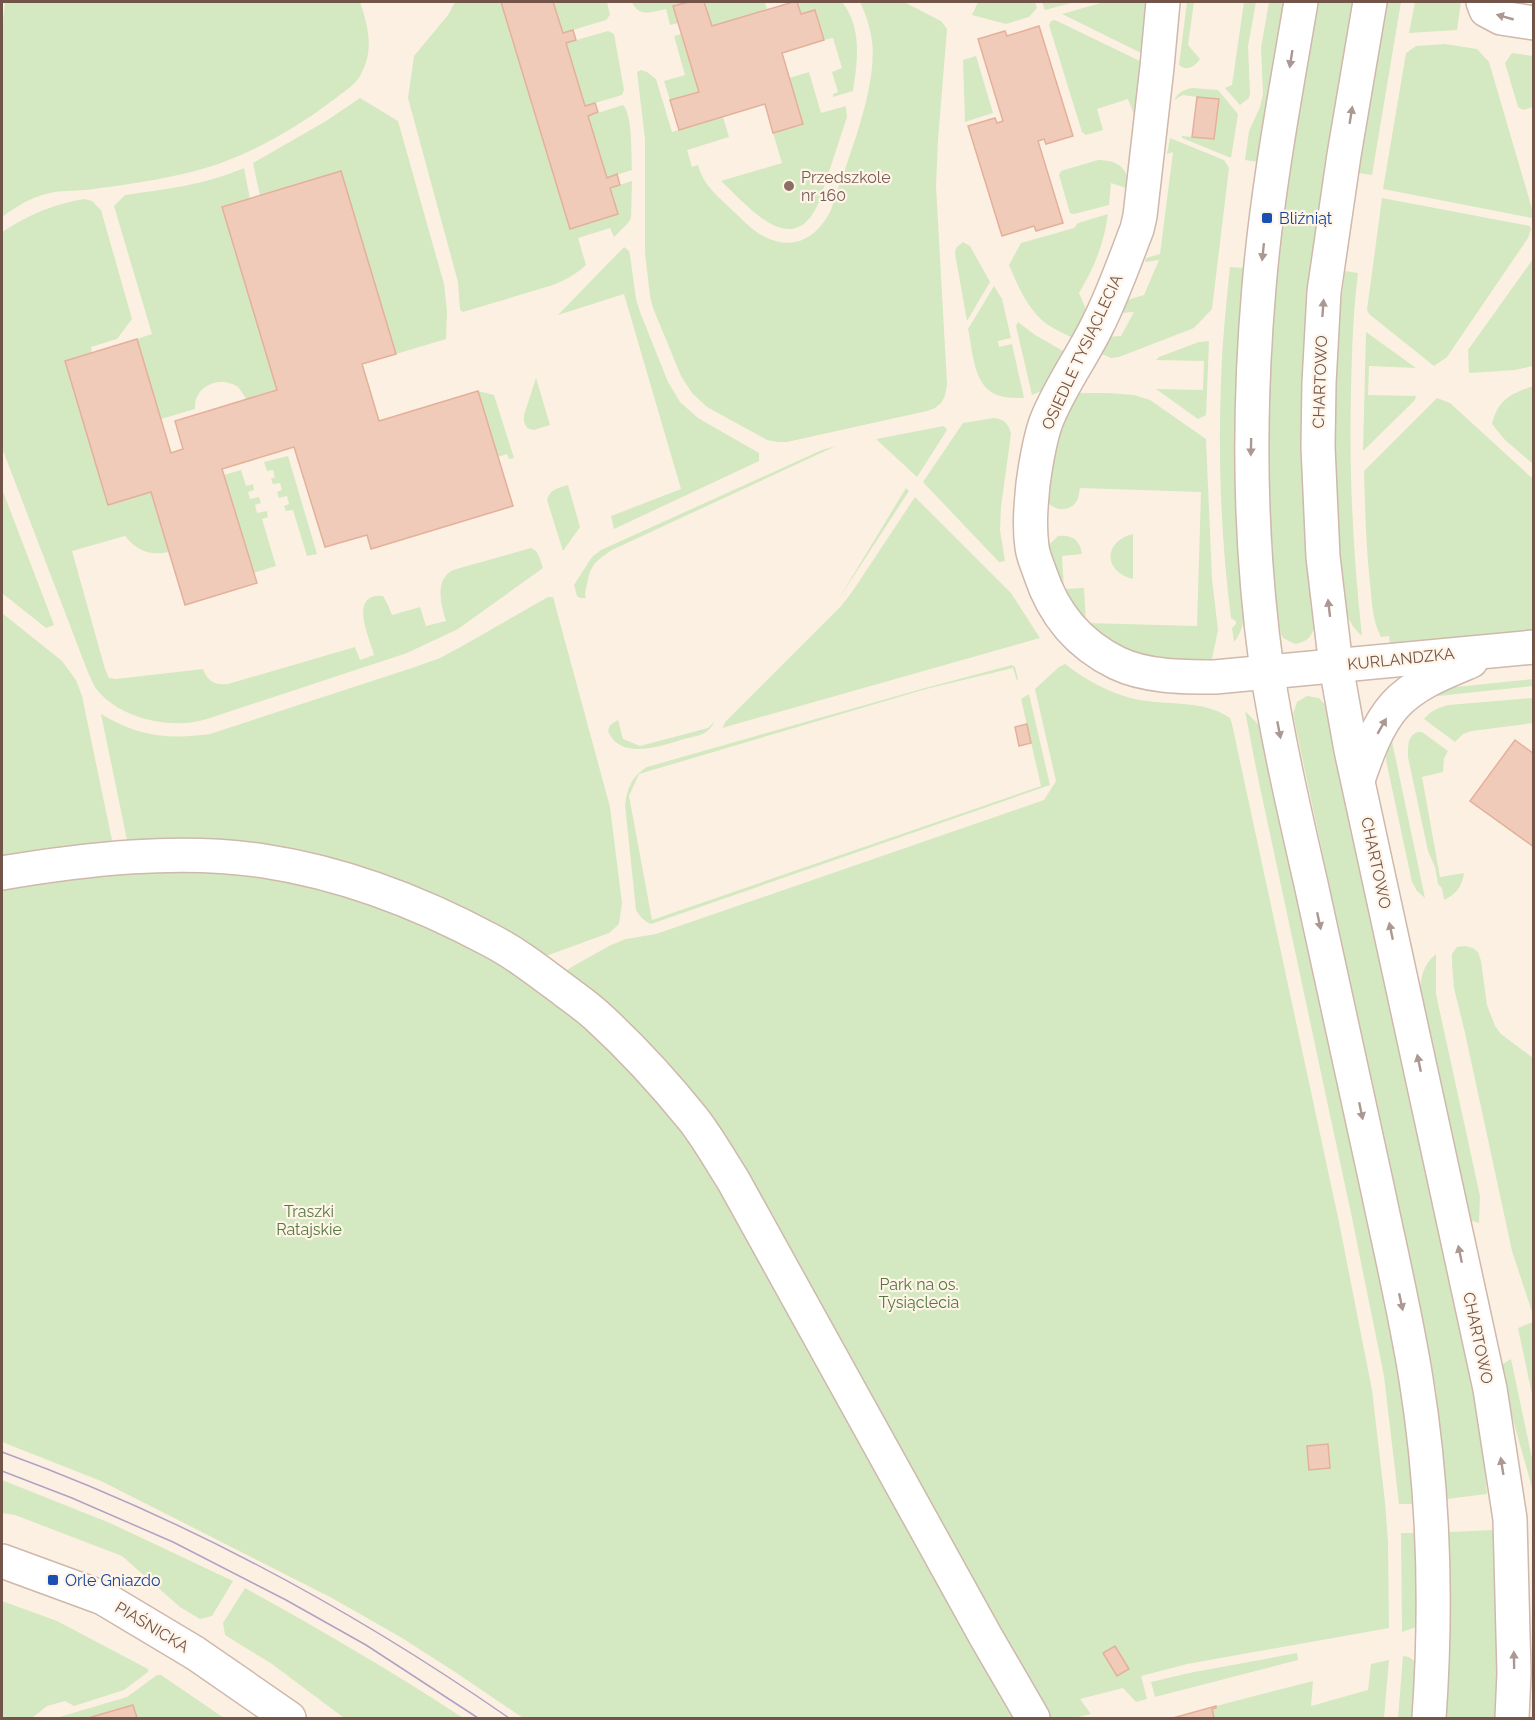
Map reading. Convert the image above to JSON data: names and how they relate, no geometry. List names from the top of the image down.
{
  "streets": {
    "street": [
      "OSIEDLE TYSIĄCLECIA",
      "CHARTOWO",
      "KURLANDZKA",
      "PIAŚNICKA"
    ]
  },
  "crossings": [
    ["OSIEDLE TYSIĄCLECIA", "KURLANDZKA"],
    ["CHARTOWO", "KURLANDZKA"]
  ],
  "parks": ["Traszki Ratajskie", "Park na os. Tysiąclecia"],
  "places": {
    "other": ["Przedszkole nr 160"],
    "transit": ["Bliźniąt", "Orle Gniazdo"]
  }
}
